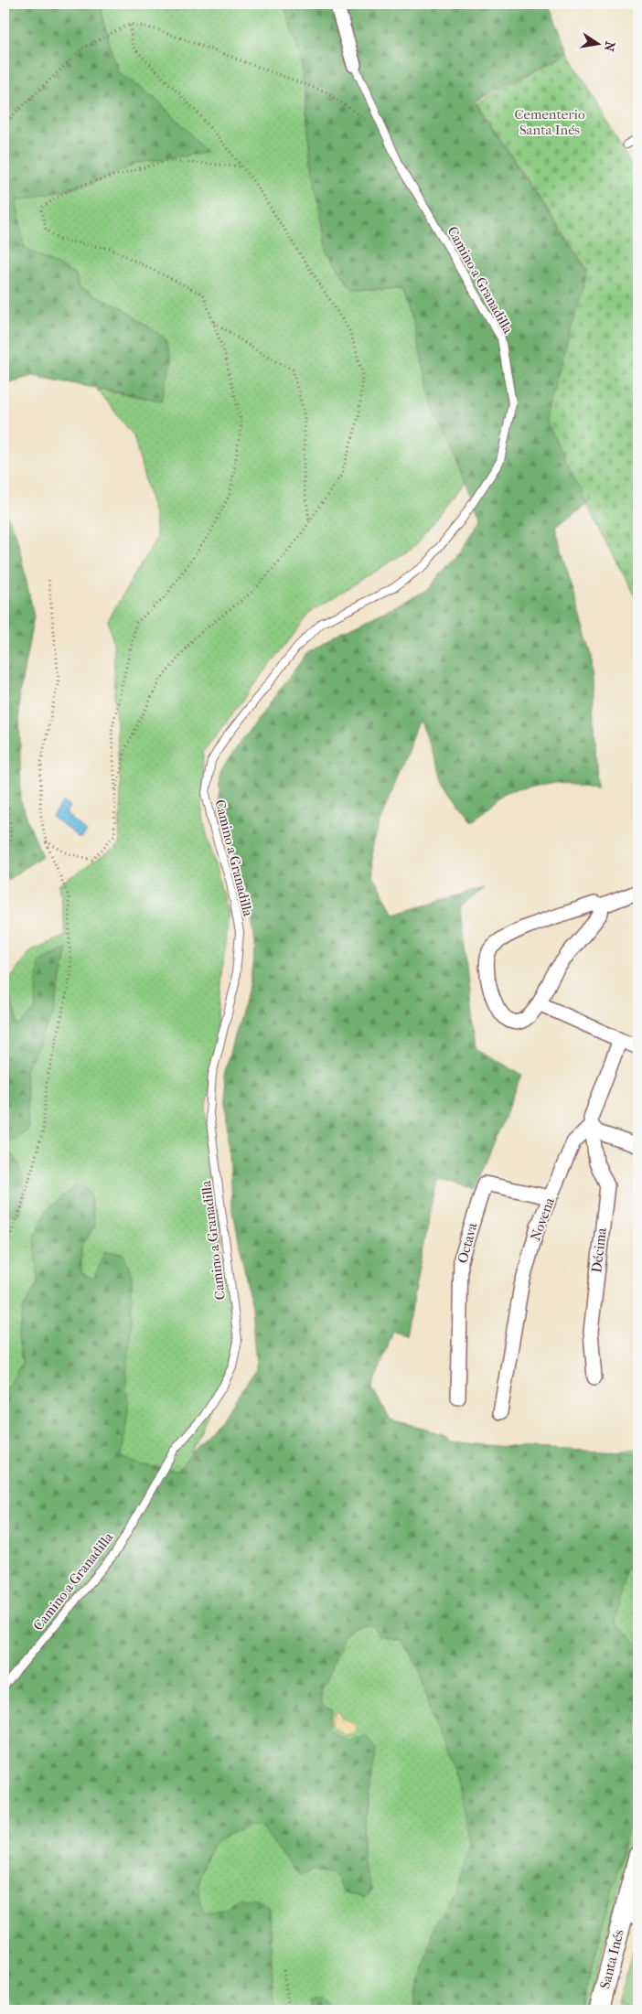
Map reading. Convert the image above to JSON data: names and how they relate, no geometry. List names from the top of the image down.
{
  "streets": {
    "main road": ["Santa Inés"],
    "street": ["Novena", "Octava", "Décima"],
    "lane": ["Camino a Granadilla"]
  },
  "crossings": [
    ["Novena", "Octava"],
    ["Novena", "Décima"]
  ],
  "parks": ["Cementerio Santa Inés"],
  "north": "right"
}
